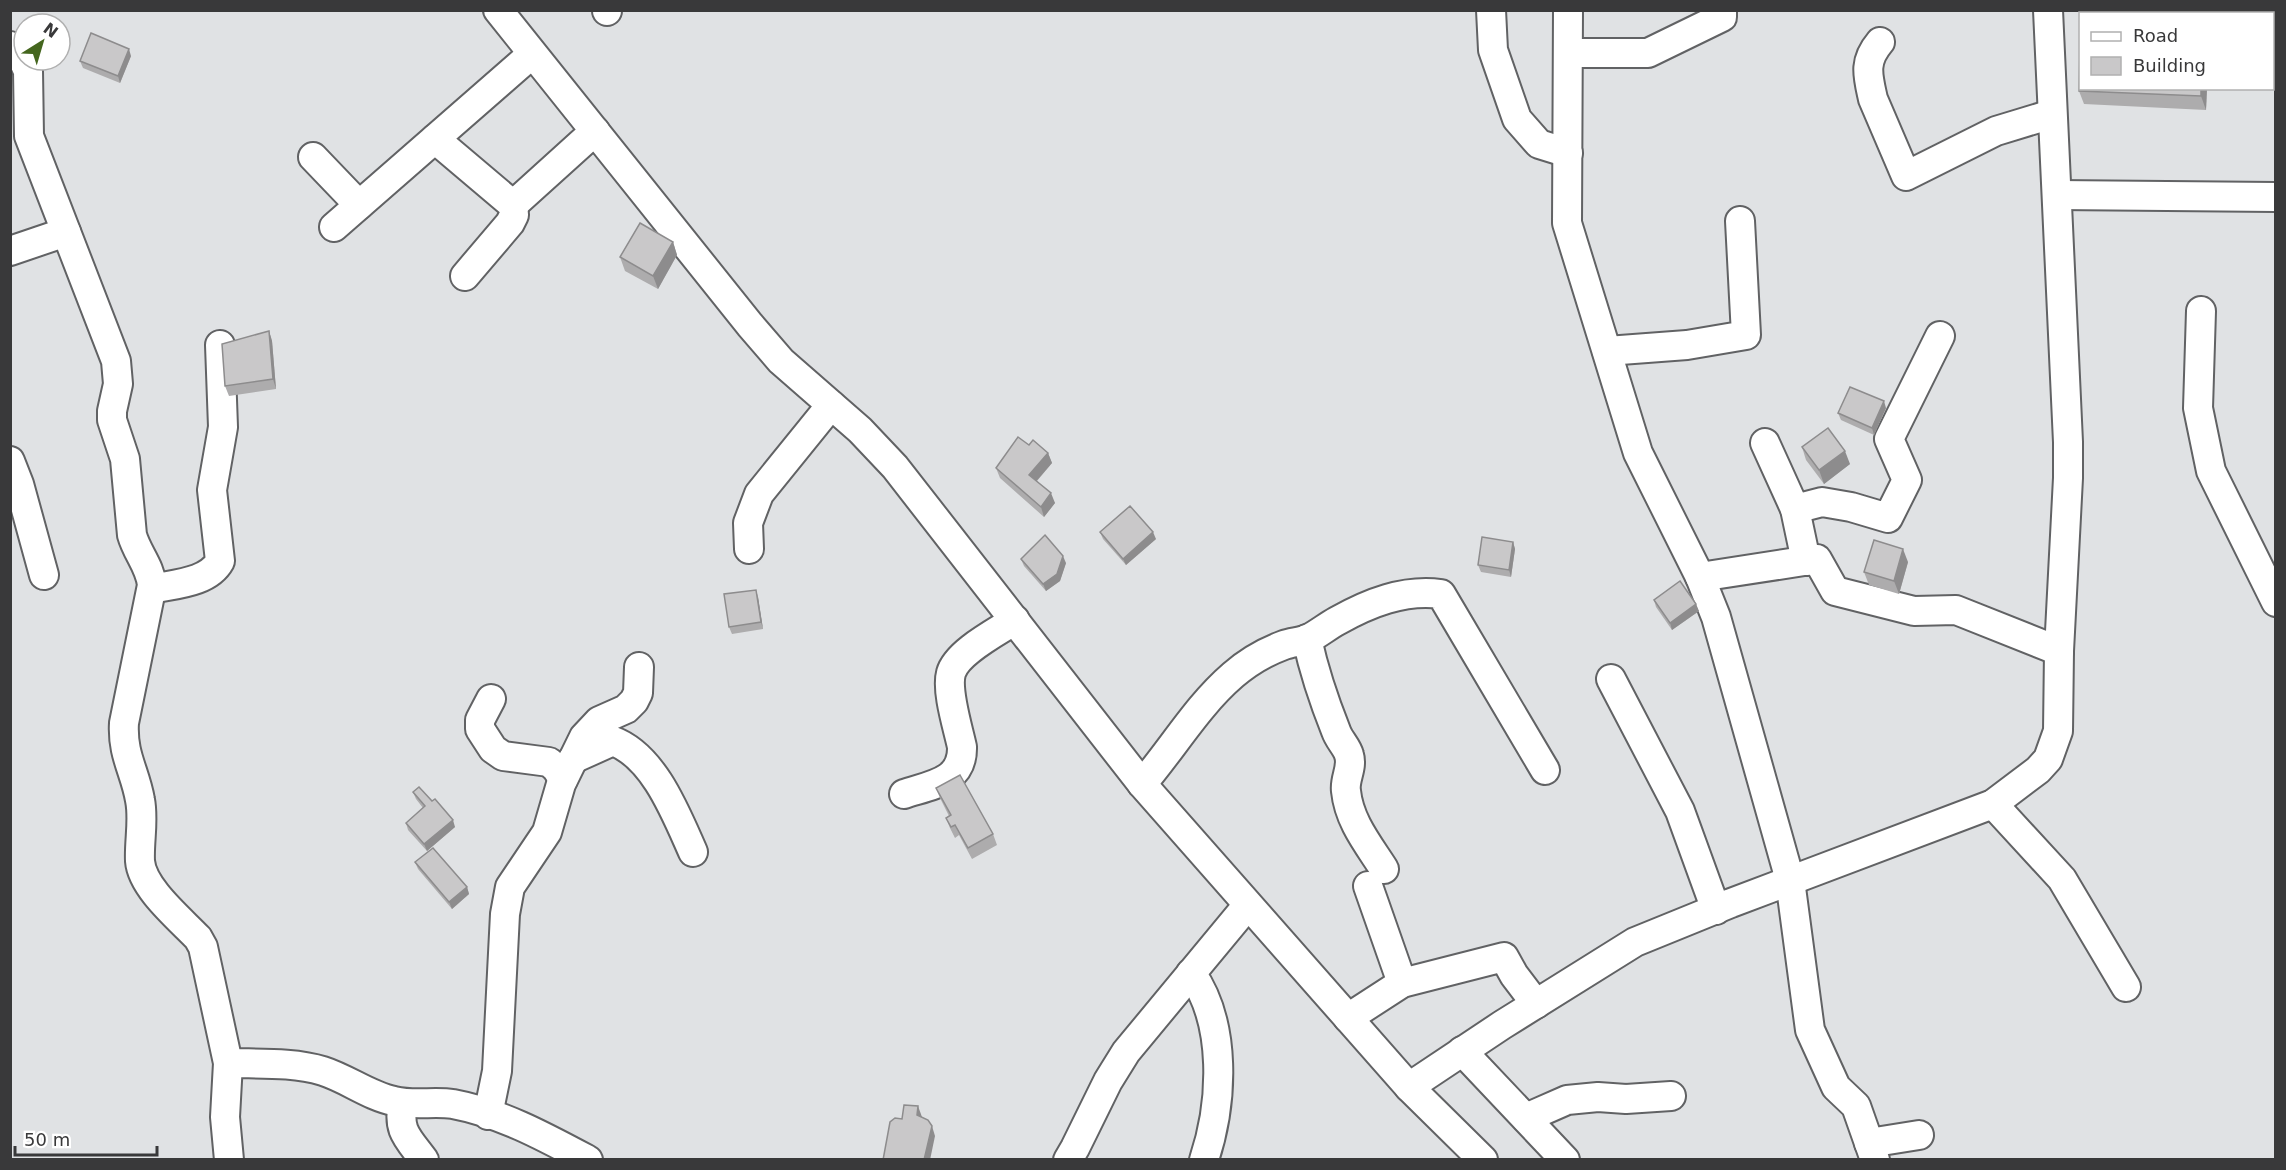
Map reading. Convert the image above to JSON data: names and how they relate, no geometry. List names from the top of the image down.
{
  "legend": ["Road", "Building"],
  "scale_bar": "50 m",
  "north": "top right"
}
